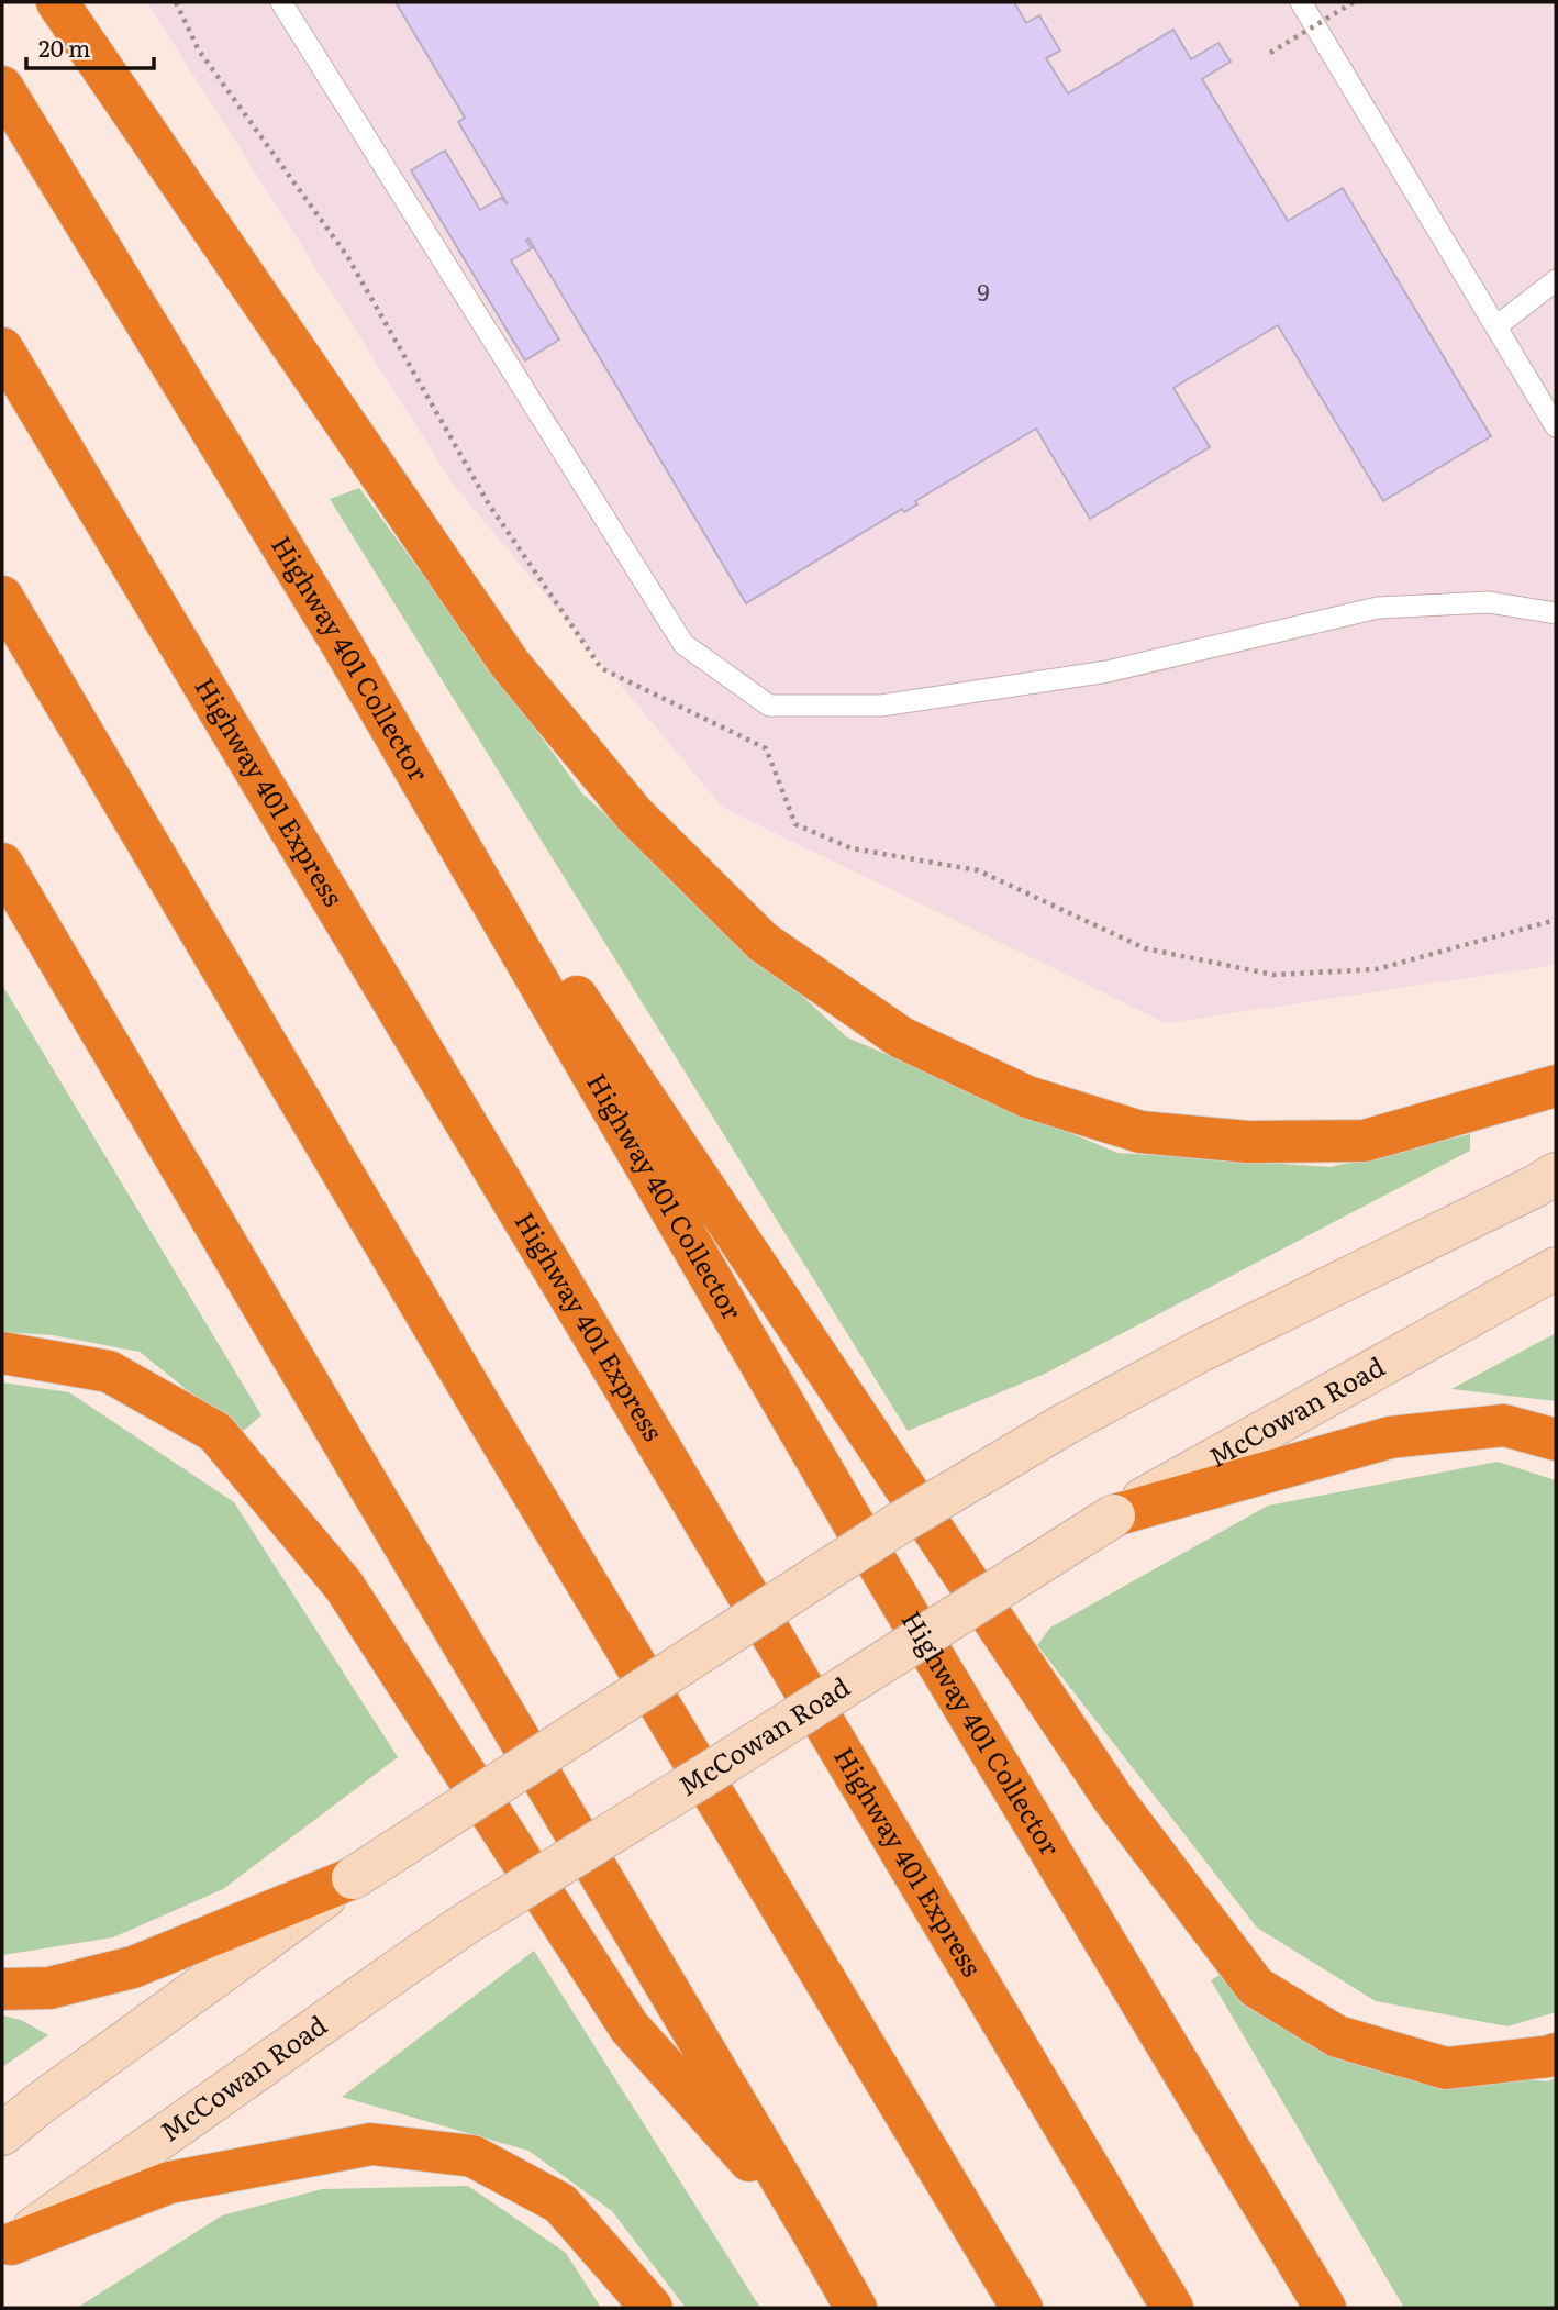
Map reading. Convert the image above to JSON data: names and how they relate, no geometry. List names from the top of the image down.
{
  "streets": {
    "highway": ["Highway 401 Collector", "Highway 401 Express"],
    "main road": ["McCowan Road"]
  },
  "house_numbers": ["9"],
  "scale_bar": "20 m"
}
